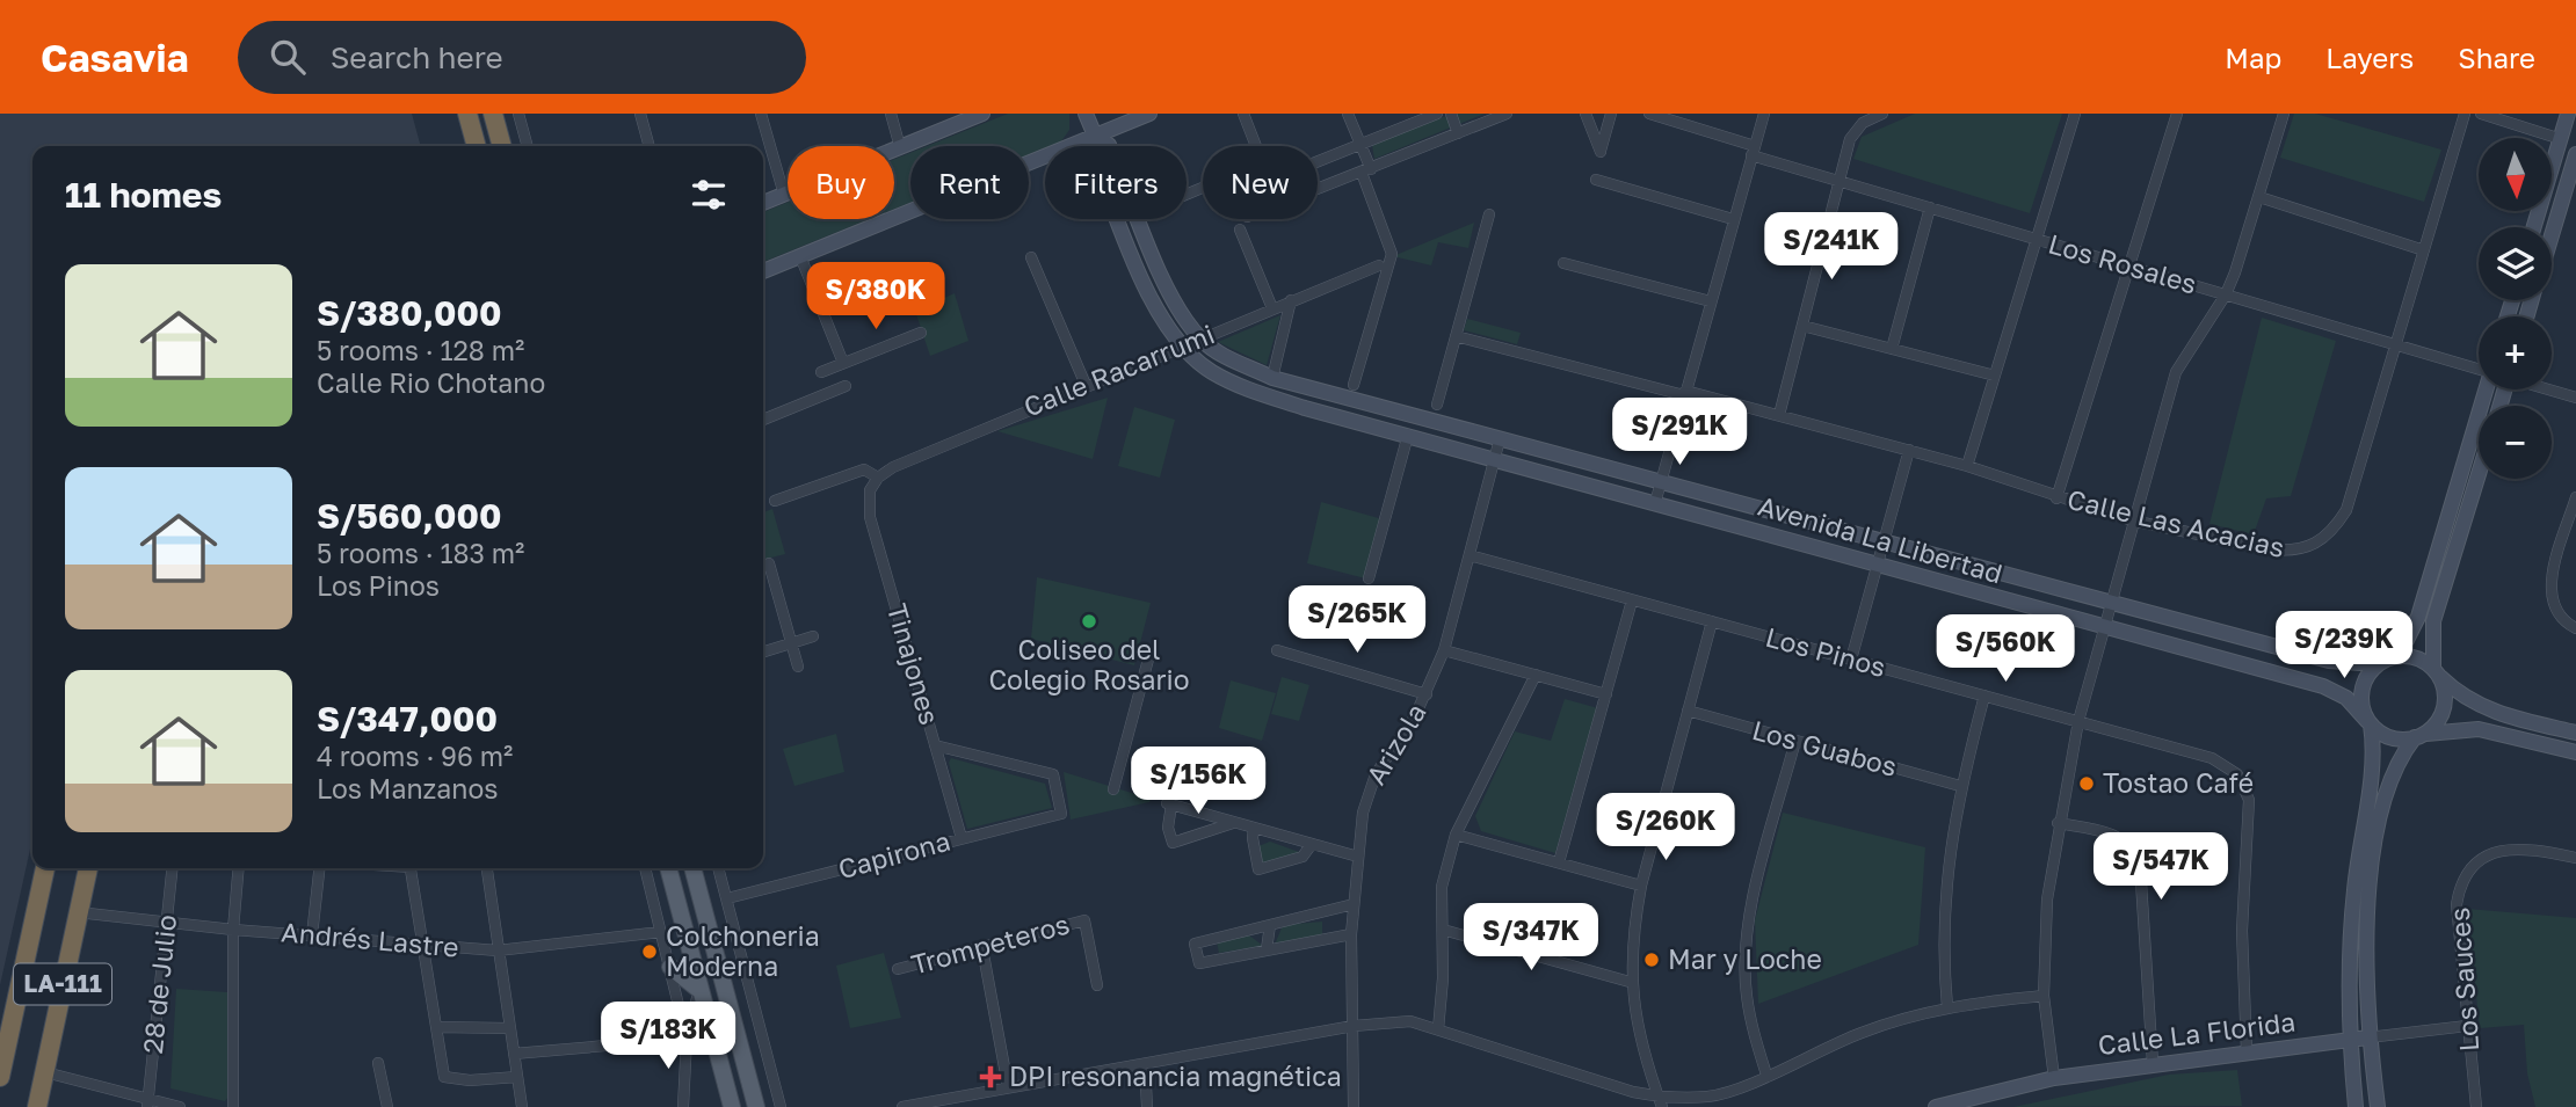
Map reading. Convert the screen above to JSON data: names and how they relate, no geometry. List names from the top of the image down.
{
  "streets": {
    "highway": ["LA-111"],
    "main road": ["Avenida La Libertad", "Calle La Florida"],
    "street": [
      "Los Rosales",
      "Calle Racarrumi",
      "Calle Las Acacias",
      "Los Pinos",
      "Tinajones",
      "Arizola",
      "Los Guabos",
      "Capirona",
      "Andrés Lastre",
      "Trompeteros",
      "Los Sauces",
      "28 de Julio"
    ]
  },
  "crossings": [
    ["Los Rosales", "Calle Las Acacias"],
    ["Calle Racarrumi", "Avenida La Libertad"],
    ["Calle Racarrumi", "Tinajones"],
    ["Avenida La Libertad", "Arizola"],
    ["Los Pinos", "Arizola"],
    ["Los Pinos", "Calle La Florida"],
    ["Tinajones", "Capirona"],
    ["Andrés Lastre", "LA-111"],
    ["Andrés Lastre", "28 de Julio"],
    ["Los Sauces", "Calle La Florida"]
  ],
  "places": {
    "other": [
      "Coliseo del Colegio Rosario",
      "Tostao Café",
      "Colchoneria Moderna",
      "Mar y Loche"
    ],
    "health": ["DPI resonancia magnética"]
  },
  "north": "bottom",
  "page": {
    "header": "Casavia",
    "search": "Search here",
    "nav": ["Map", "Layers", "Share"],
    "map_buttons": ["+", "−"],
    "chip": [
      "Buy",
      "Rent",
      "Filters",
      "New"
    ],
    "heading": "11 homes",
    "price": [
      "S/241K",
      "S/380K",
      "S/291K",
      "S/265K",
      "S/239K",
      "S/560K",
      "S/156K",
      "S/260K",
      "S/547K",
      "S/347K",
      "S/183K"
    ],
    "list": [
      {
        "name": "S/380,000",
        "note": "5 rooms · 128 m² · Calle Rio Chotano"
      },
      {
        "name": "S/560,000",
        "note": "5 rooms · 183 m² · Los Pinos"
      },
      {
        "name": "S/347,000",
        "note": "4 rooms · 96 m² · Los Manzanos"
      }
    ]
  }
}
